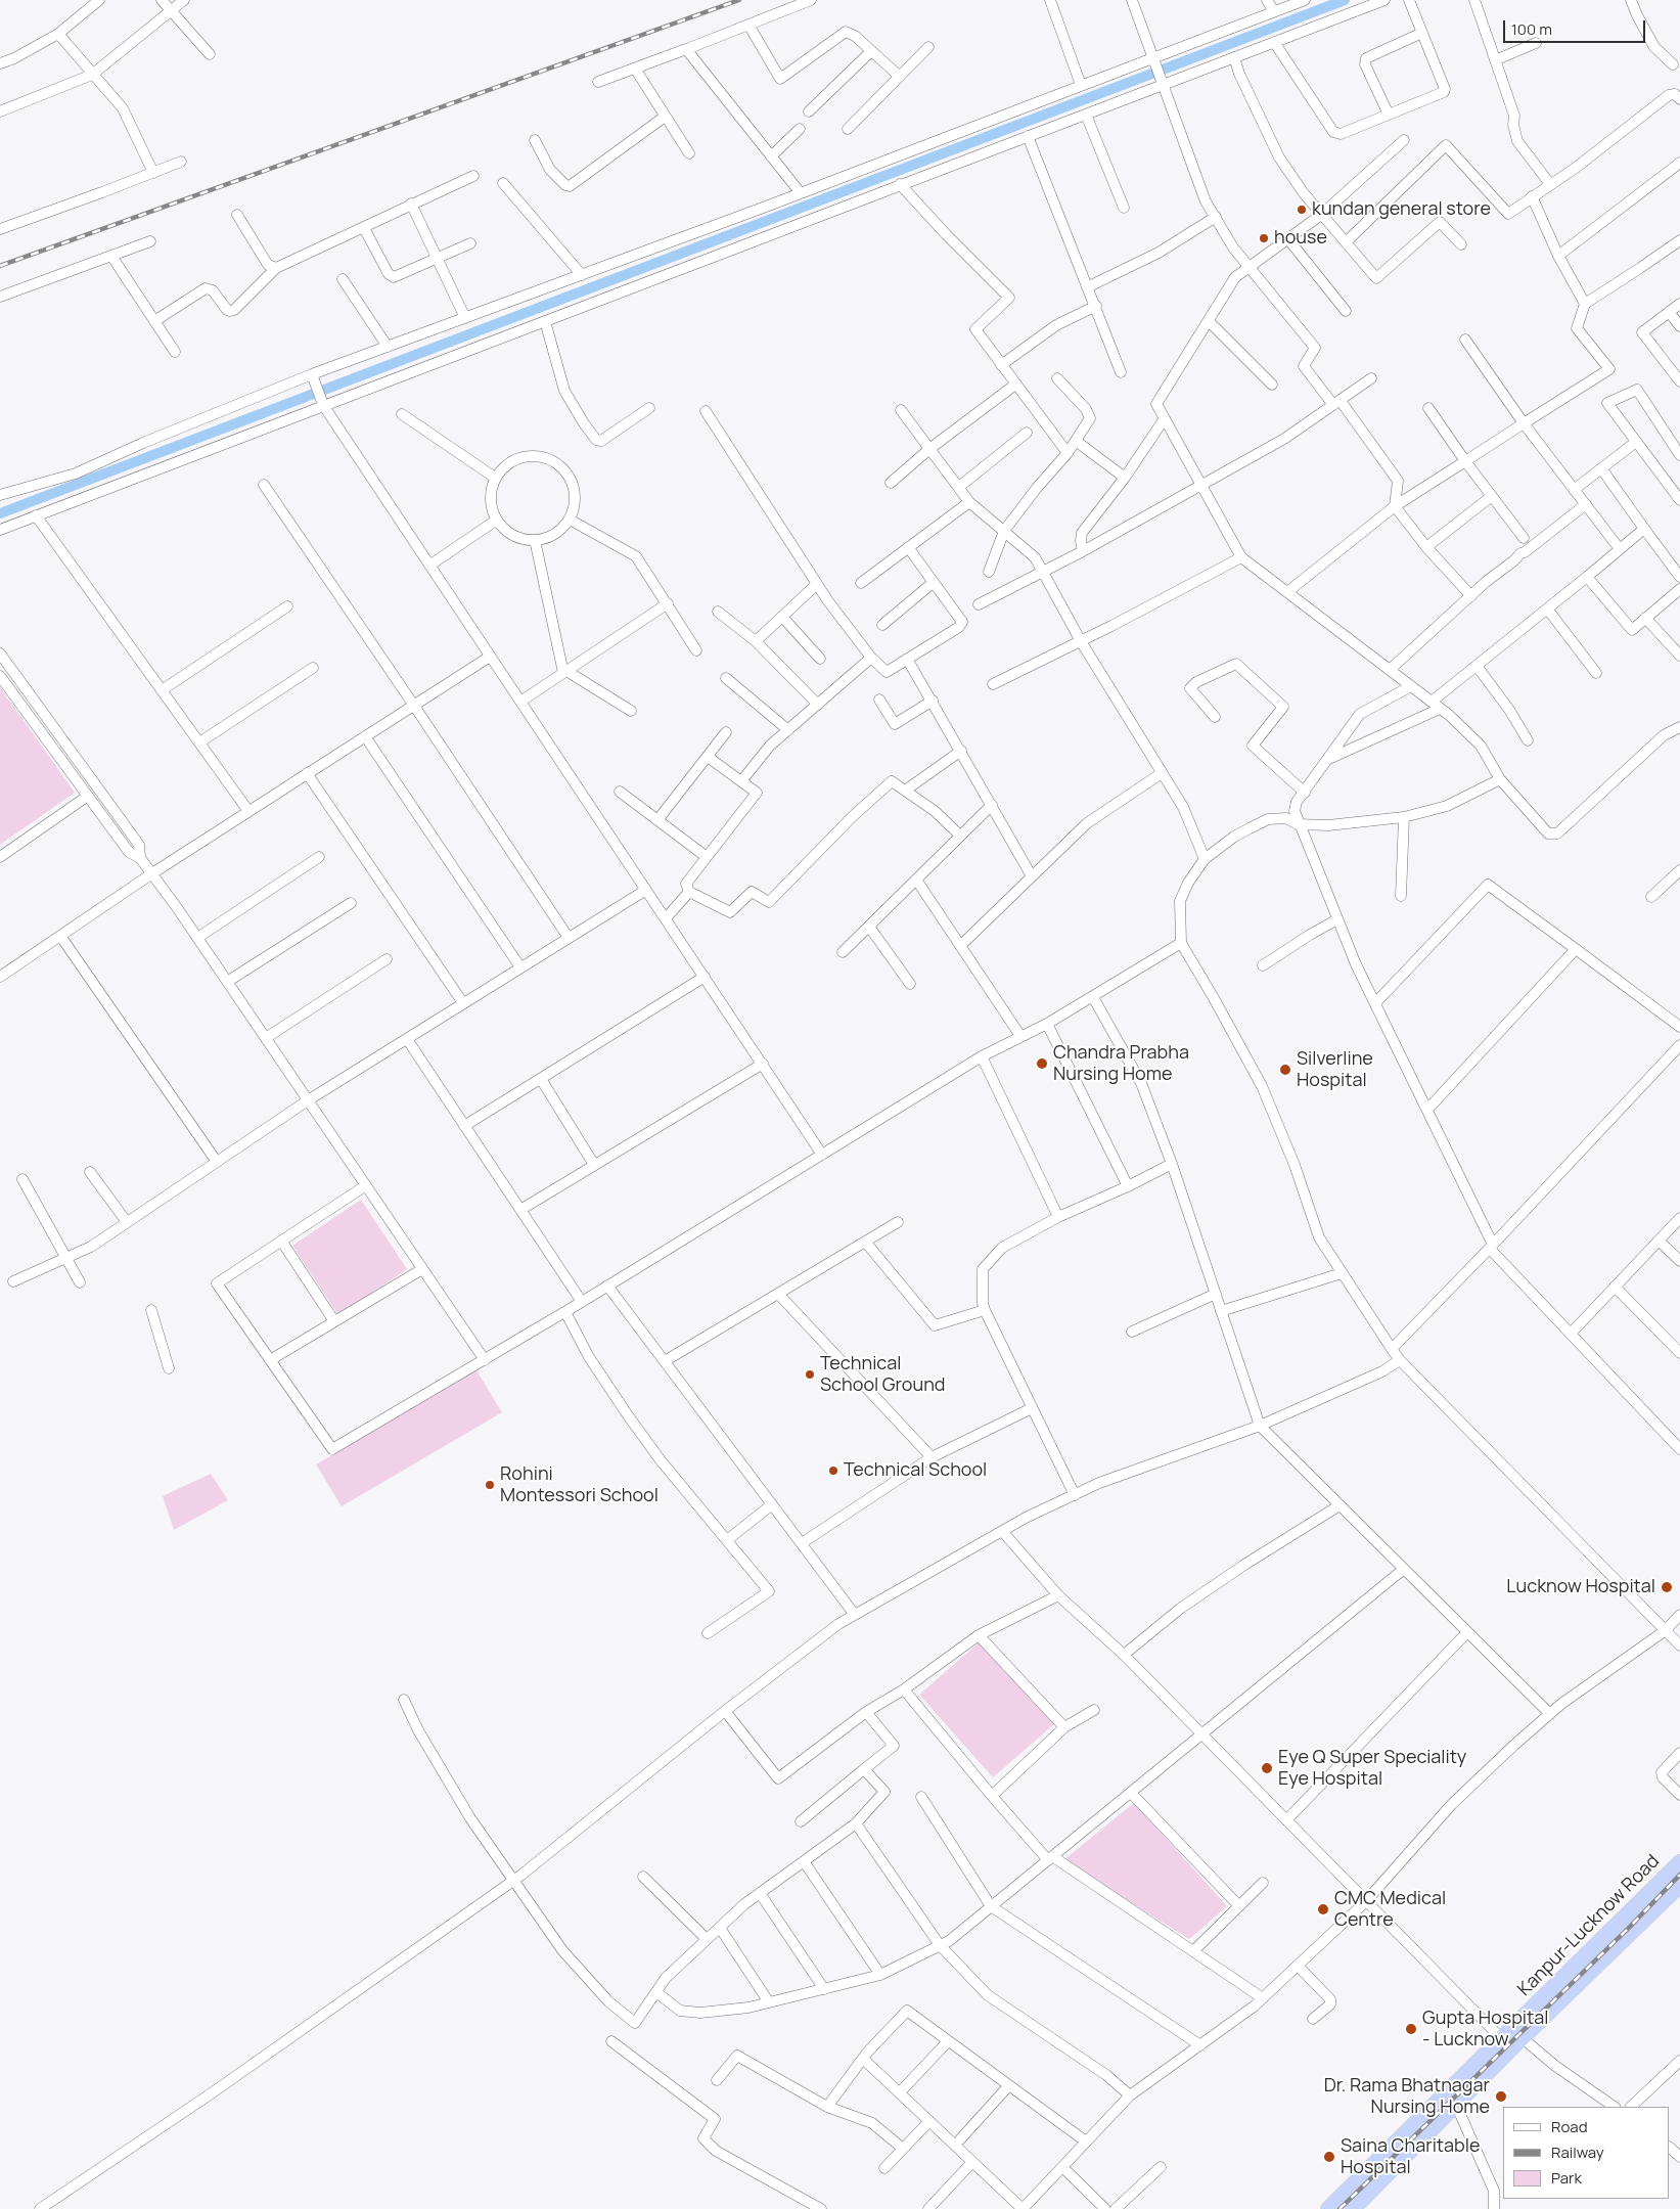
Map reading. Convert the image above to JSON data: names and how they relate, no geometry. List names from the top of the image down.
{
  "streets": {
    "highway": ["Kanpur-Lucknow Road"]
  },
  "places": [
    "kundan general store",
    "house",
    "Chandra Prabha Nursing Home",
    "Silverline Hospital",
    "Technical School Ground",
    "Technical School",
    "Rohini Montessori School",
    "Lucknow Hospital",
    "Eye Q Super Speciality Eye Hospital",
    "CMC Medical Centre",
    "Gupta Hospital - Lucknow",
    "Dr. Rama Bhatnagar Nursing Home",
    "Saina Charitable Hospital"
  ],
  "legend": ["Road", "Railway", "Park"],
  "scale_bar": "100 m"
}
